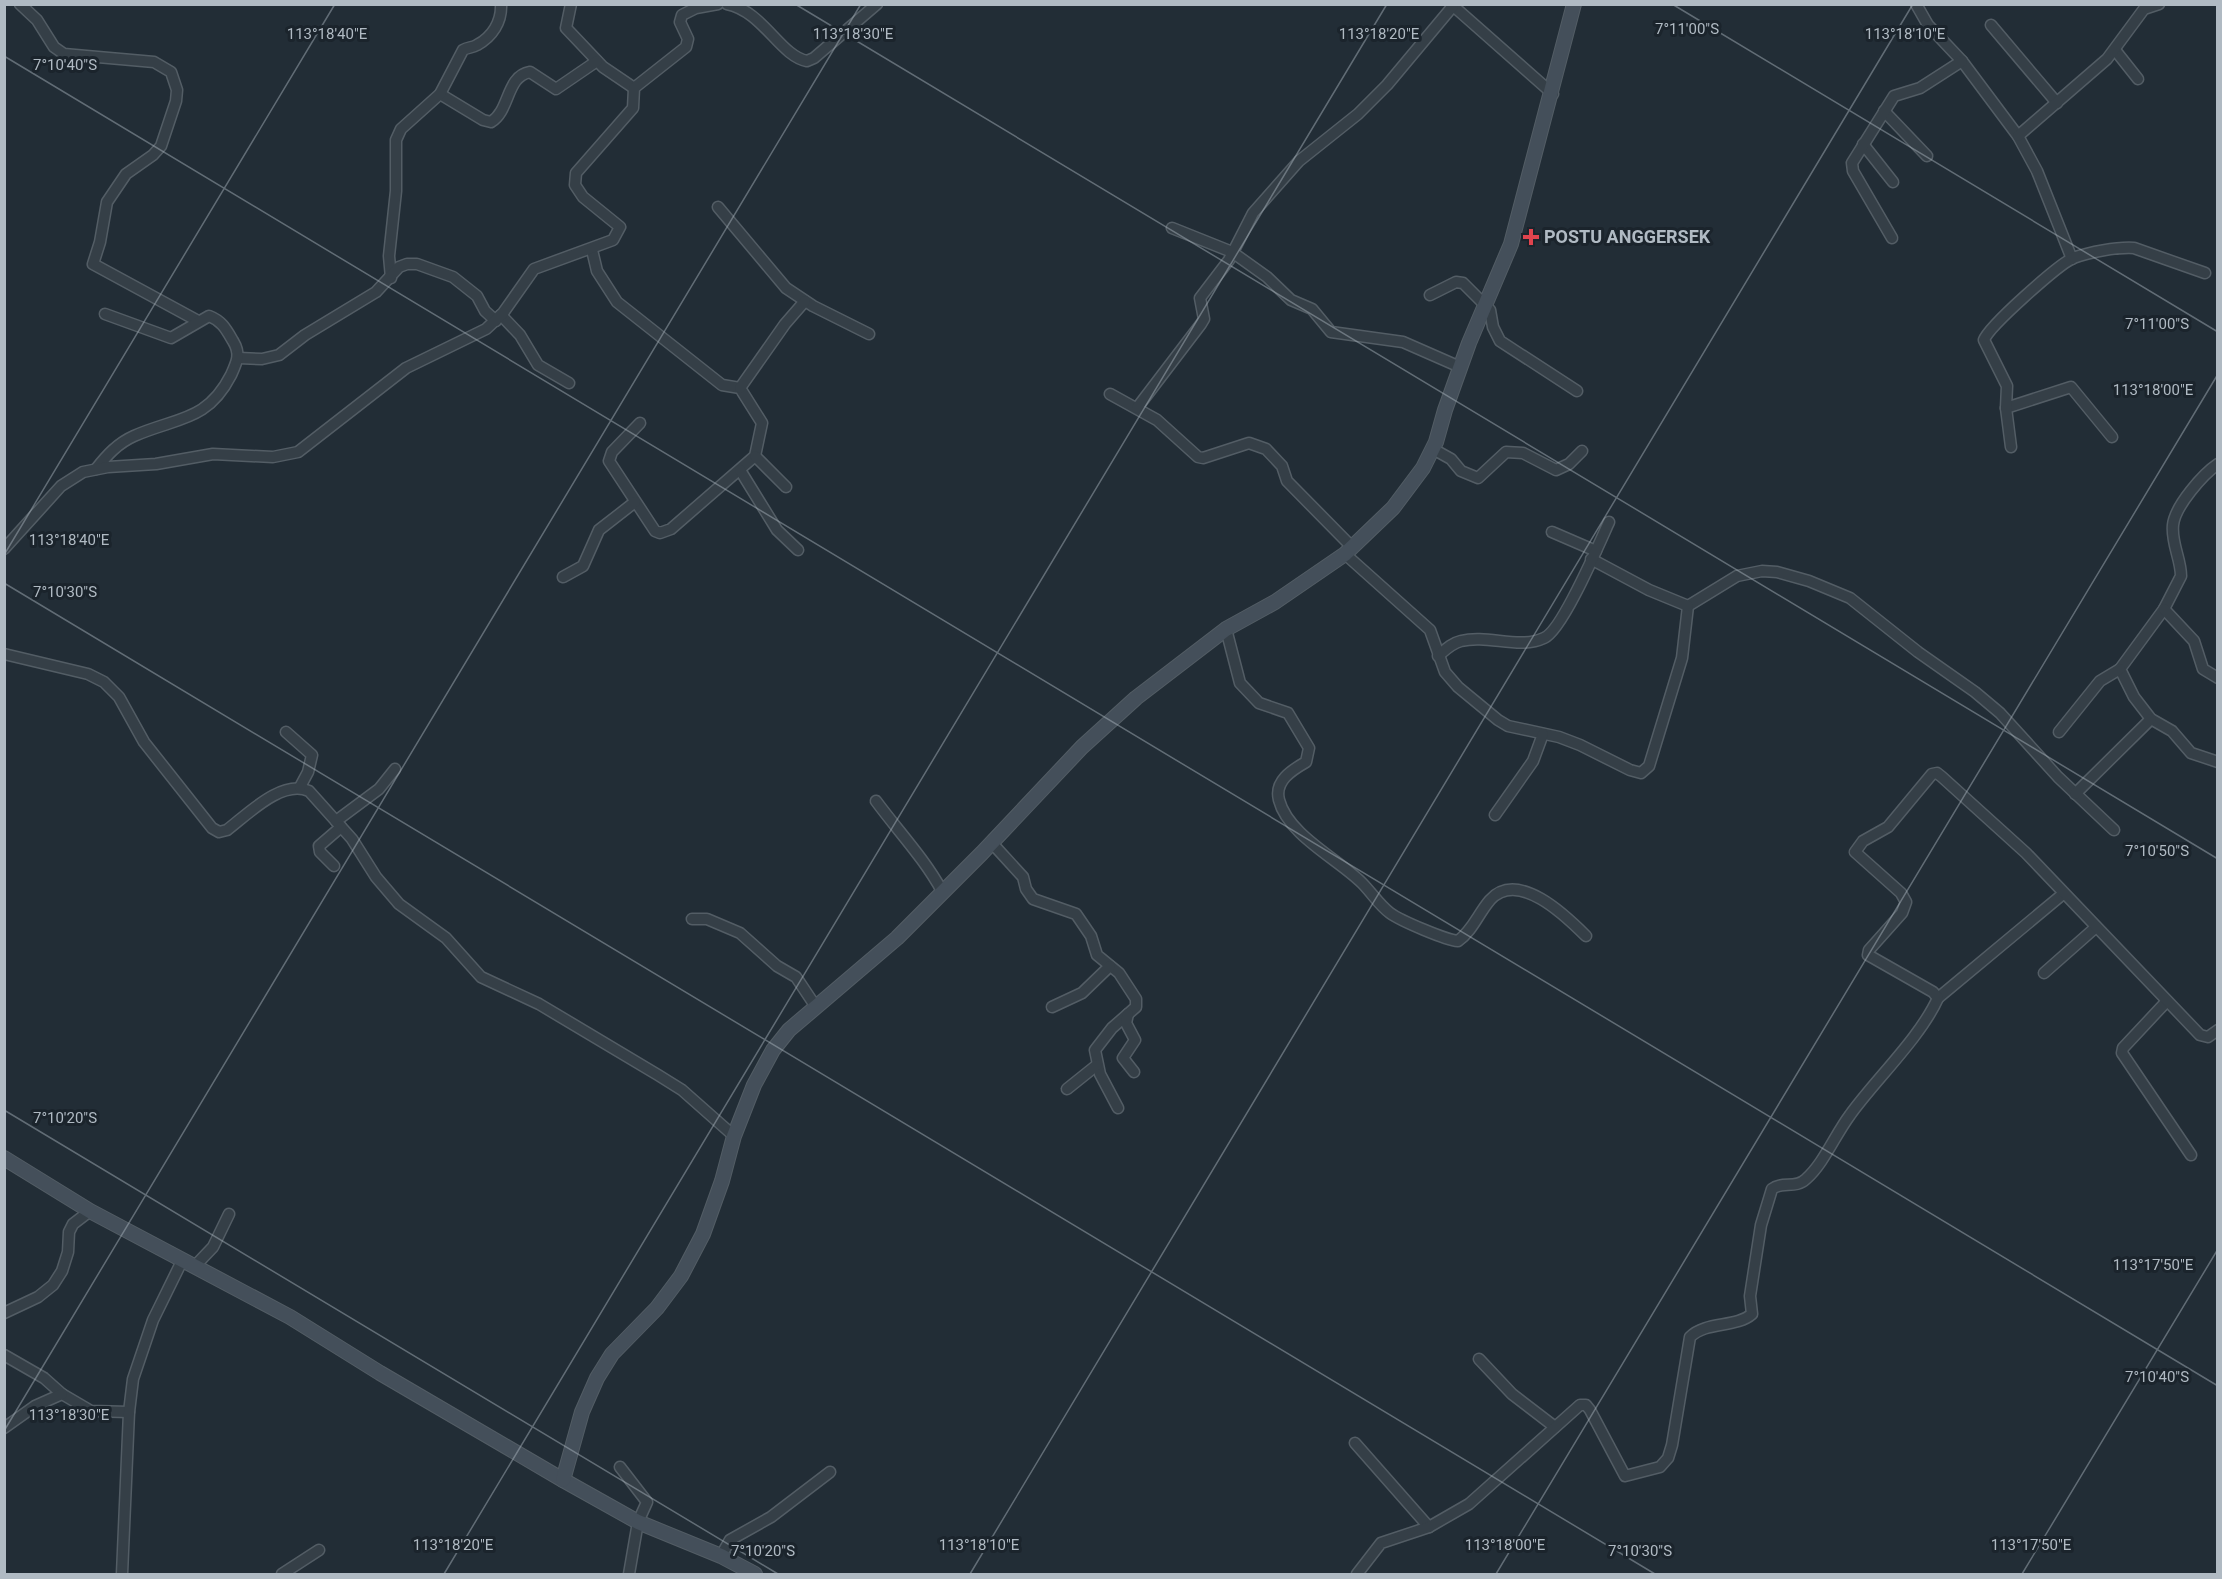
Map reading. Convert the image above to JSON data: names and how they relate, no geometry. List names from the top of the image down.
{
  "places": {
    "health": ["POSTU ANGGERSEK"]
  },
  "coordinates": [
    "7°11'00\"S",
    "113°18'40\"E",
    "113°18'30\"E",
    "113°18'20\"E",
    "113°18'10\"E",
    "7°10'40\"S",
    "113°18'00\"E",
    "7°10'30\"S",
    "7°10'50\"S",
    "7°10'20\"S",
    "113°17'50\"E"
  ]
}
